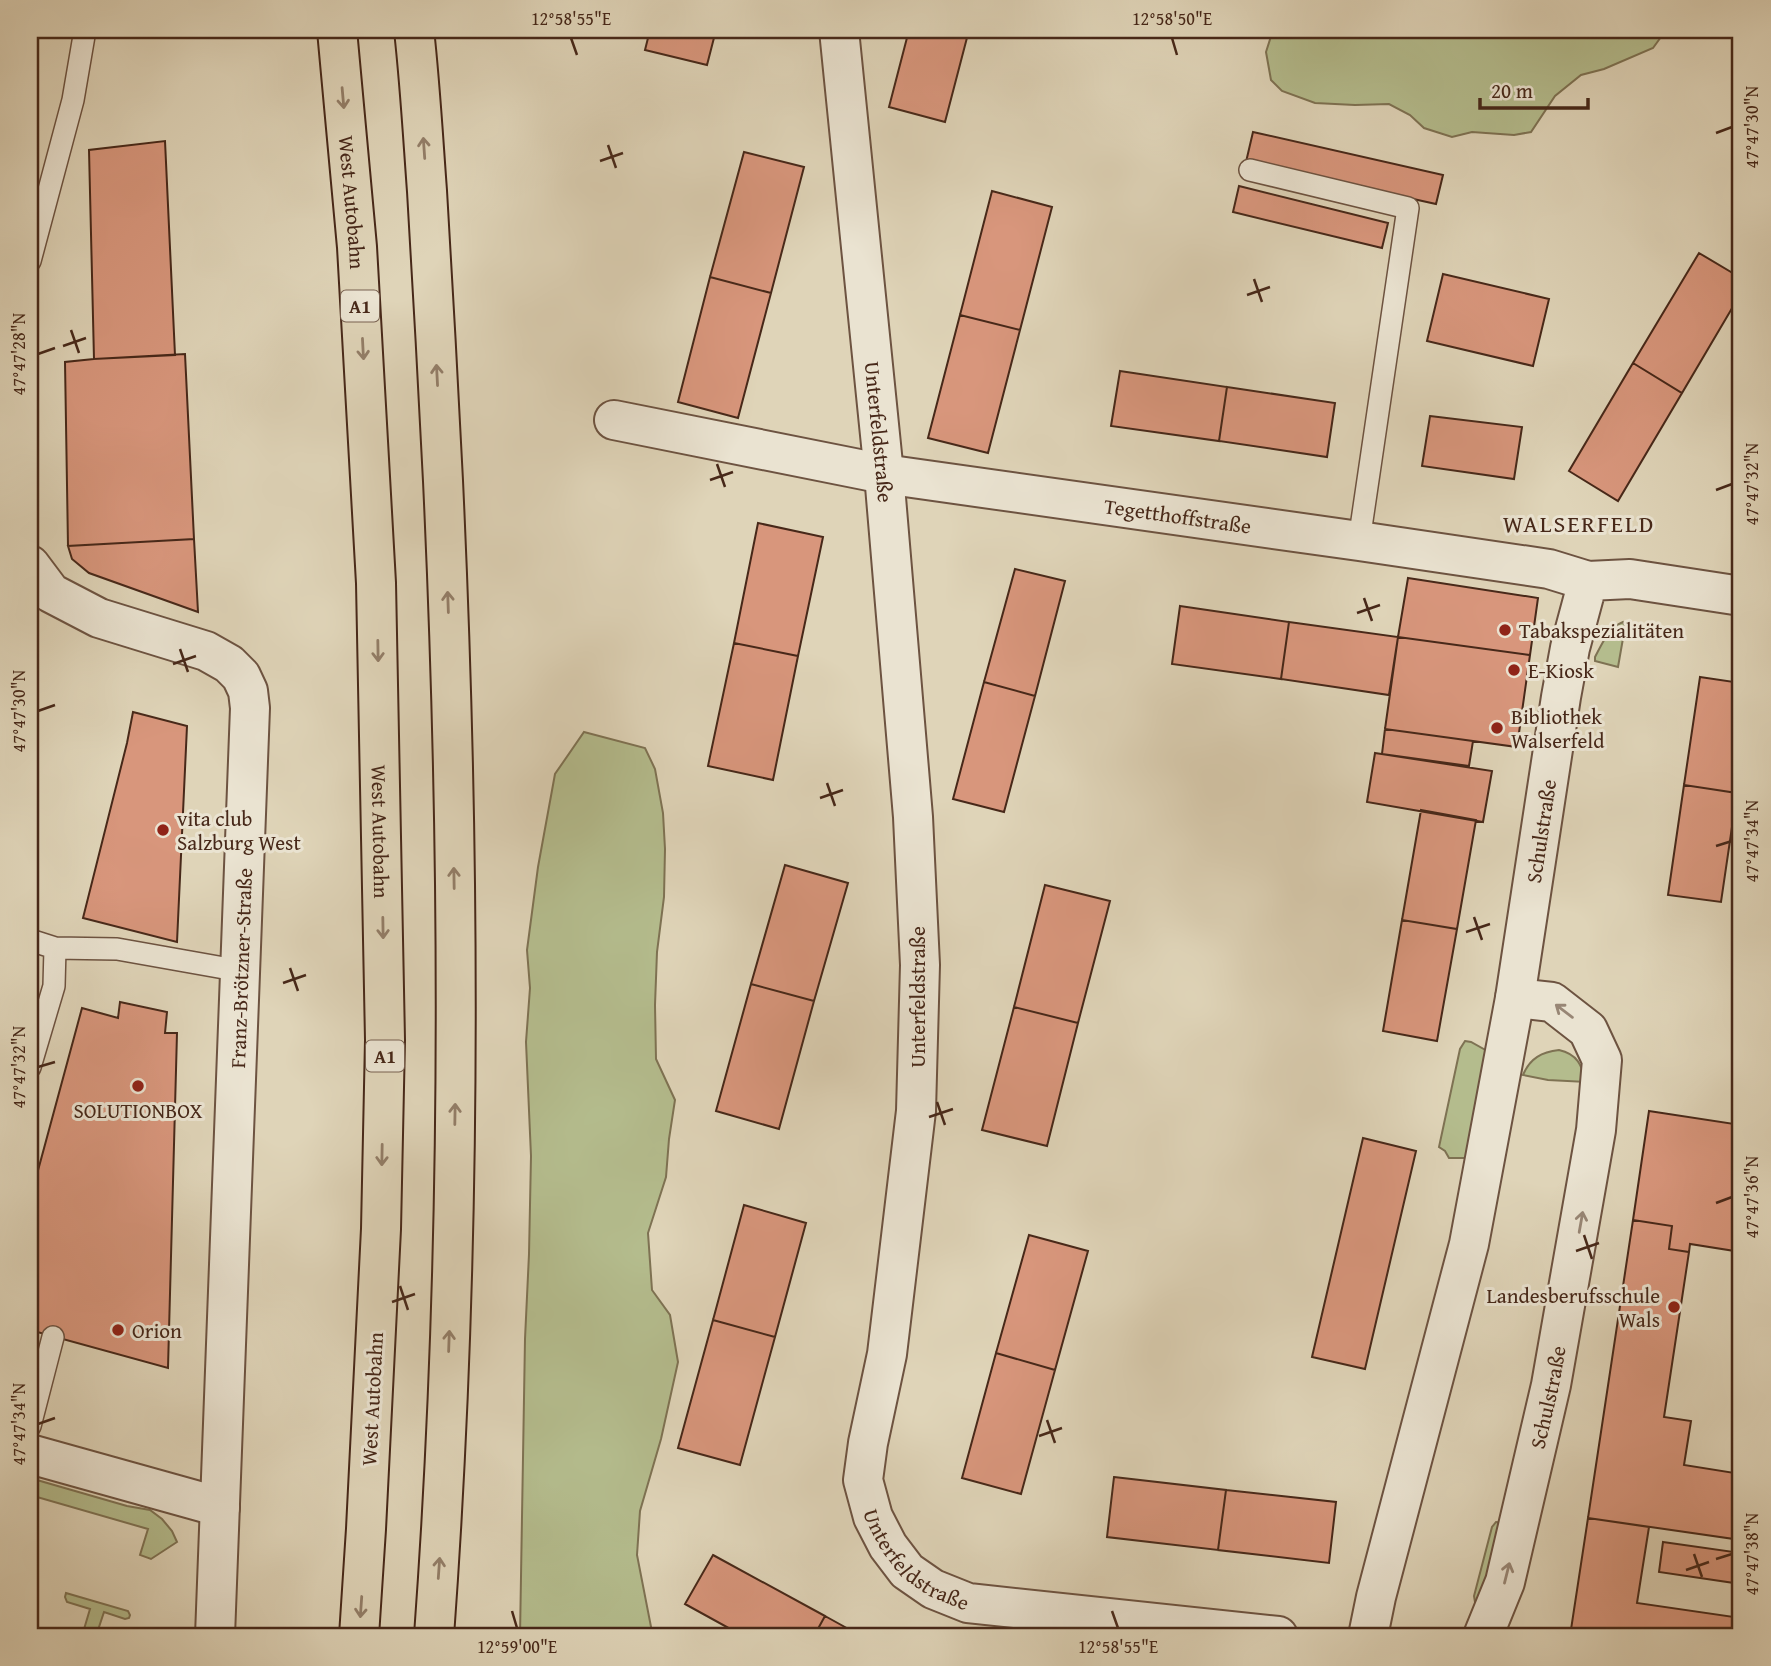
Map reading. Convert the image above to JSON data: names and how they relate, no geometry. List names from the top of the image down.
{
  "streets": {
    "highway": ["West Autobahn", "A1"],
    "street": [
      "Unterfeldstraße",
      "Tegetthoffstraße",
      "Schulstraße",
      "Franz-Brötzner-Straße"
    ]
  },
  "crossings": [
    ["Unterfeldstraße", "Tegetthoffstraße"],
    ["Tegetthoffstraße", "Schulstraße"]
  ],
  "districts": ["WALSERFELD"],
  "places": [
    "Tabakspezialitäten",
    "E-Kiosk",
    "Bibliothek Walserfeld",
    "vita club Salzburg West",
    "SOLUTIONBOX",
    "Landesberufsschule Wals",
    "Orion"
  ],
  "scale_bar": "20 m",
  "coordinates": [
    "12°58'55\"E",
    "12°58'50\"E",
    "47°47'30\"N",
    "47°47'28\"N",
    "47°47'32\"N",
    "47°47'34\"N",
    "47°47'36\"N",
    "47°47'38\"N",
    "12°59'00\"E"
  ]
}
